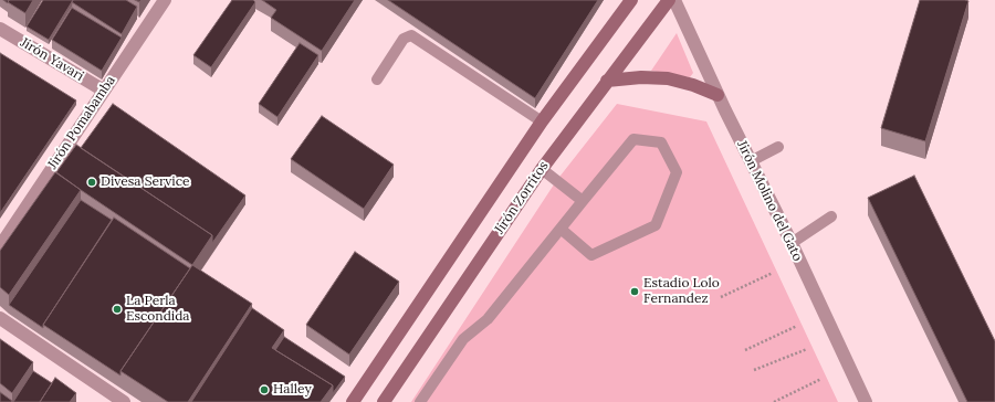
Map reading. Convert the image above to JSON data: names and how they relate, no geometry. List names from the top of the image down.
{
  "streets": {
    "main road": ["Jirón Zorritos"],
    "street": ["Jirón Yavari", "Jirón Pomabamba", "Jirón Molino del Gato"]
  },
  "crossings": [
    ["Jirón Yavari", "Jirón Pomabamba"]
  ],
  "places": [
    "Divesa Service",
    "Estadio Lolo Fernandez",
    "La Perla Escondida",
    "Halley"
  ]
}
